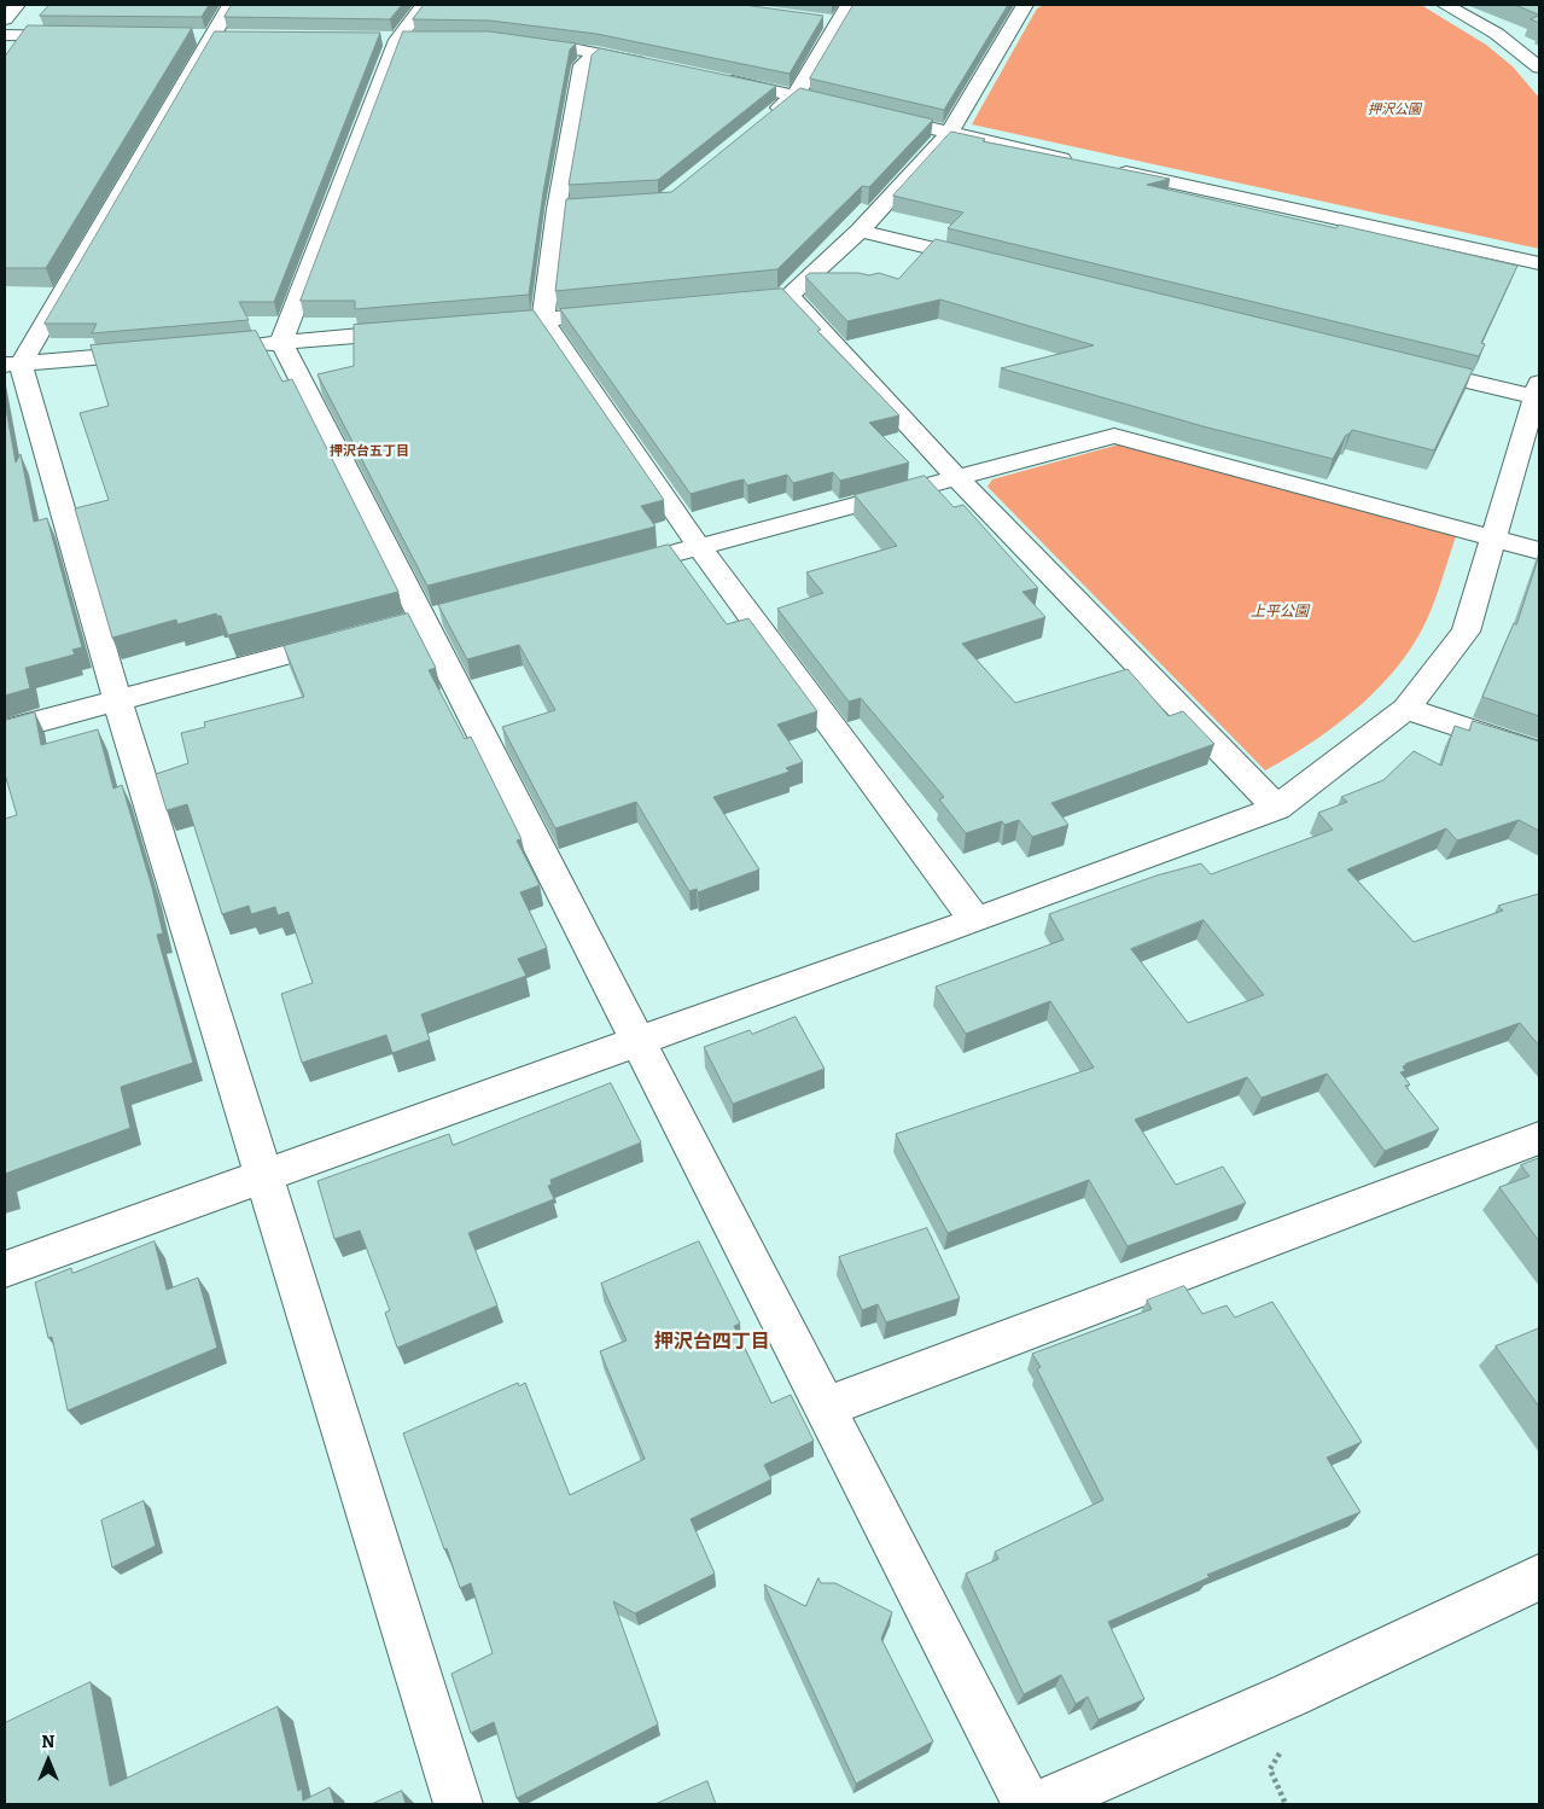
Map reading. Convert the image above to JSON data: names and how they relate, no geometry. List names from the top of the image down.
{
  "districts": ["押沢台五丁目", "押沢台四丁目"],
  "parks": ["押沢公園", "上平公園"],
  "north": "top"
}
